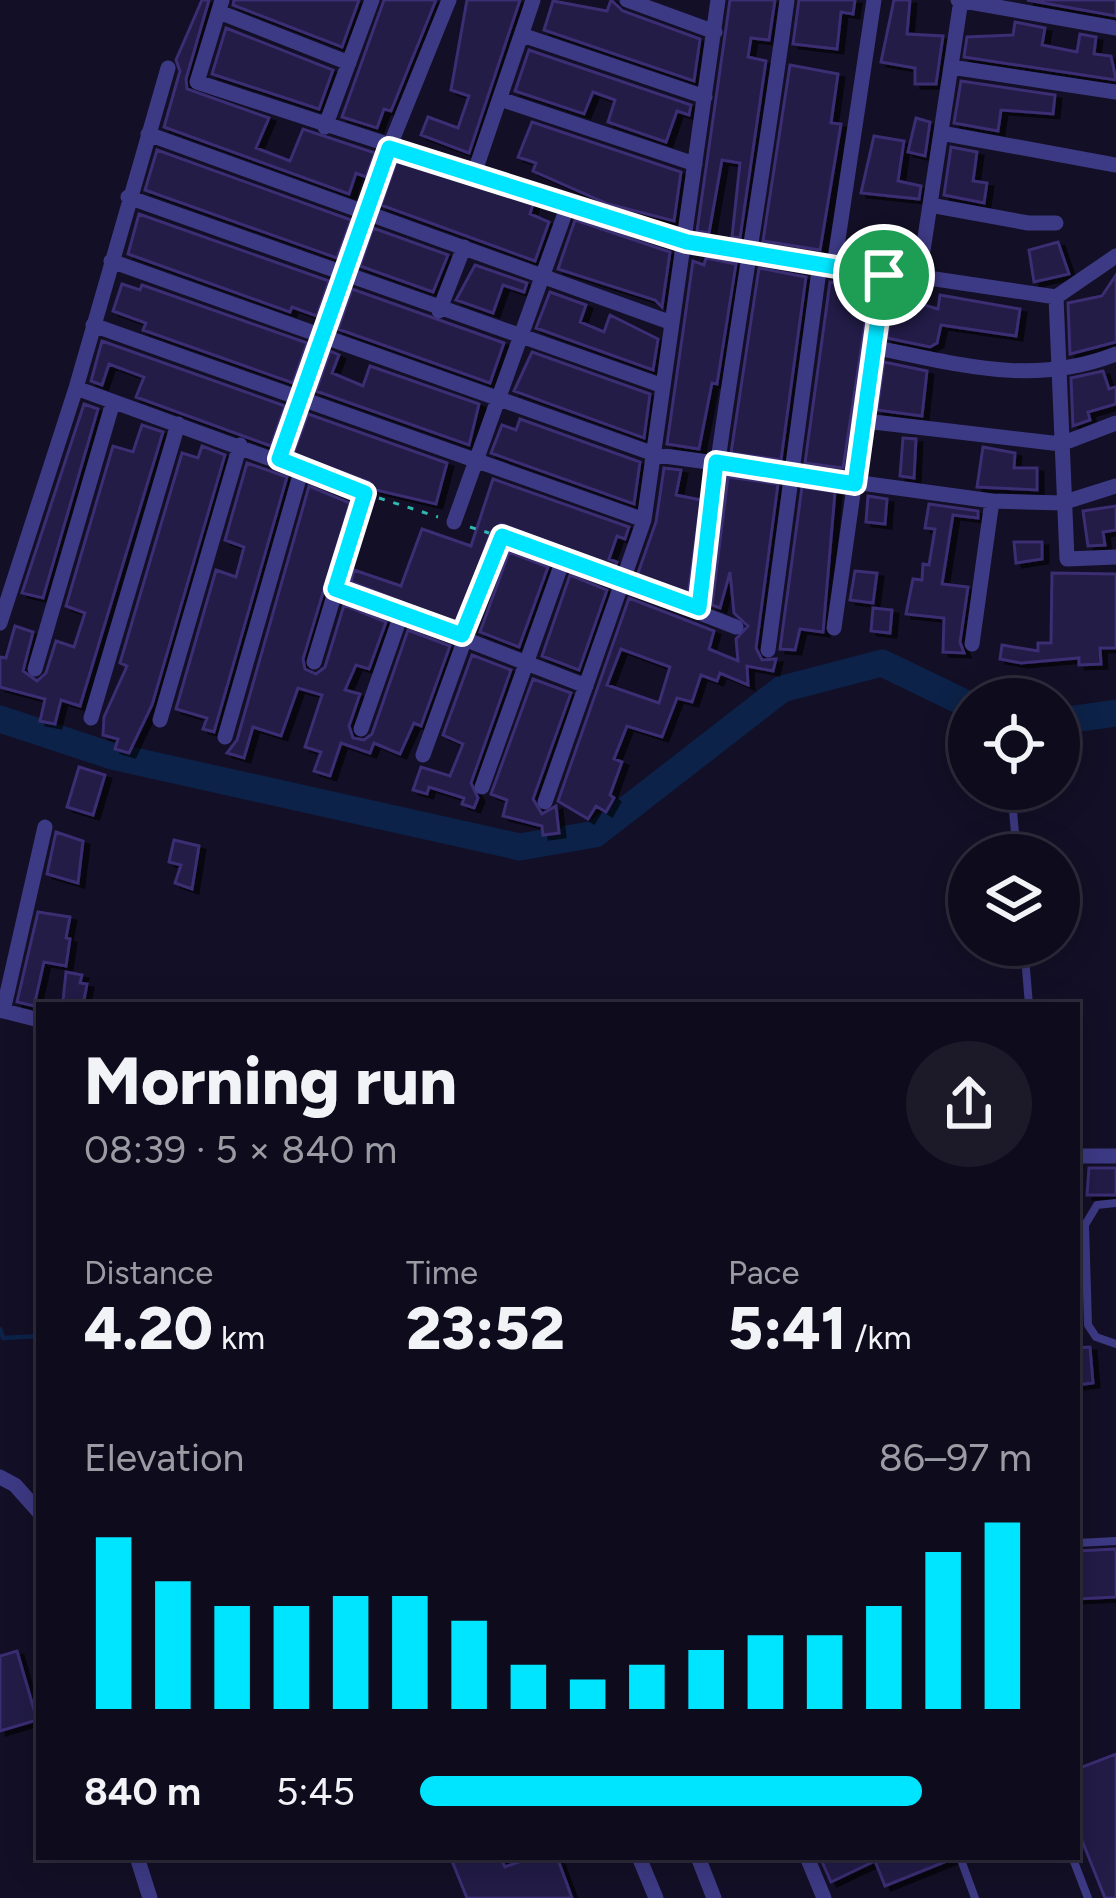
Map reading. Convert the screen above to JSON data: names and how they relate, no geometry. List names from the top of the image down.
{
  "page": {
    "heading": ["Morning run", "08:39 · 5 × 840 m"],
    "stats": [
      ["Distance", "4.20 km"],
      ["Time", "23:52"],
      ["Pace", "5:41 /km"]
    ],
    "chart": ["Elevation", "86–97 m"],
    "list": [
      {
        "name": "840 m",
        "note": "5:45"
      }
    ]
  }
}
